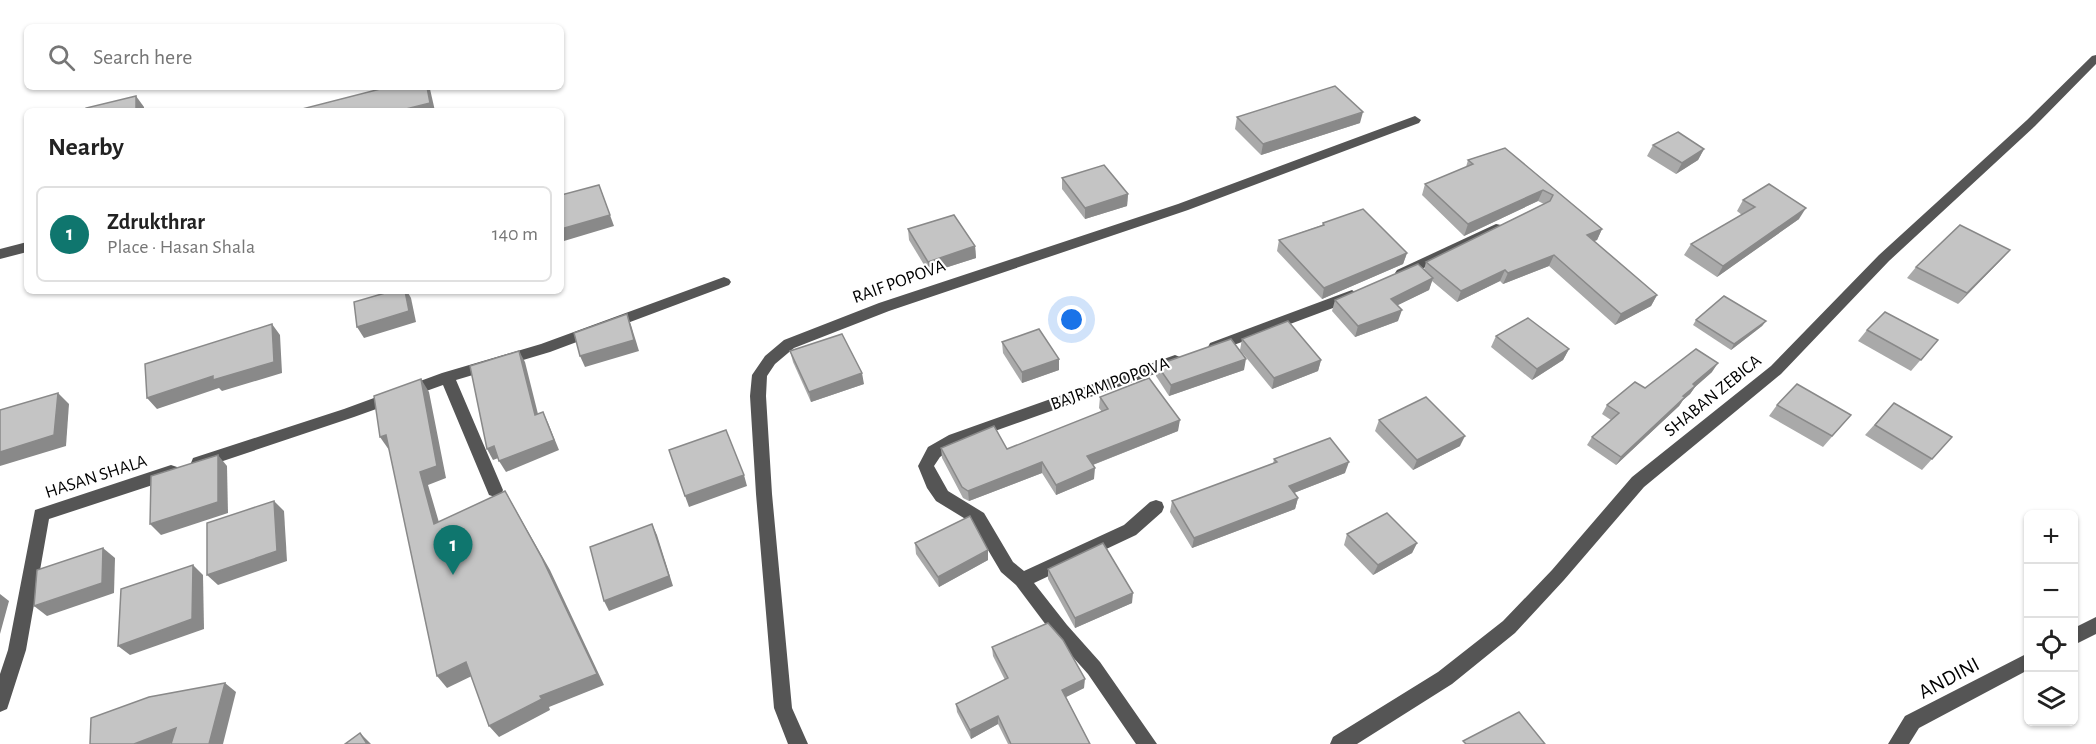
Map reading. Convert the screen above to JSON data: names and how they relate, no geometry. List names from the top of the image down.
{
  "streets": {
    "street": [
      "RAIF POPOVA",
      "BAJRAM POPOVA",
      "SHABAN ZEBICA",
      "HASAN SHALA",
      "ANDINI"
    ]
  },
  "page": {
    "search": "Search here",
    "heading": "Nearby",
    "list": [
      {
        "mark": "1",
        "name": "Zdrukthrar",
        "note": "Place · Hasan Shala",
        "value": "140 m"
      }
    ],
    "map_buttons": ["+", "−"],
    "pins": "1"
  }
}
